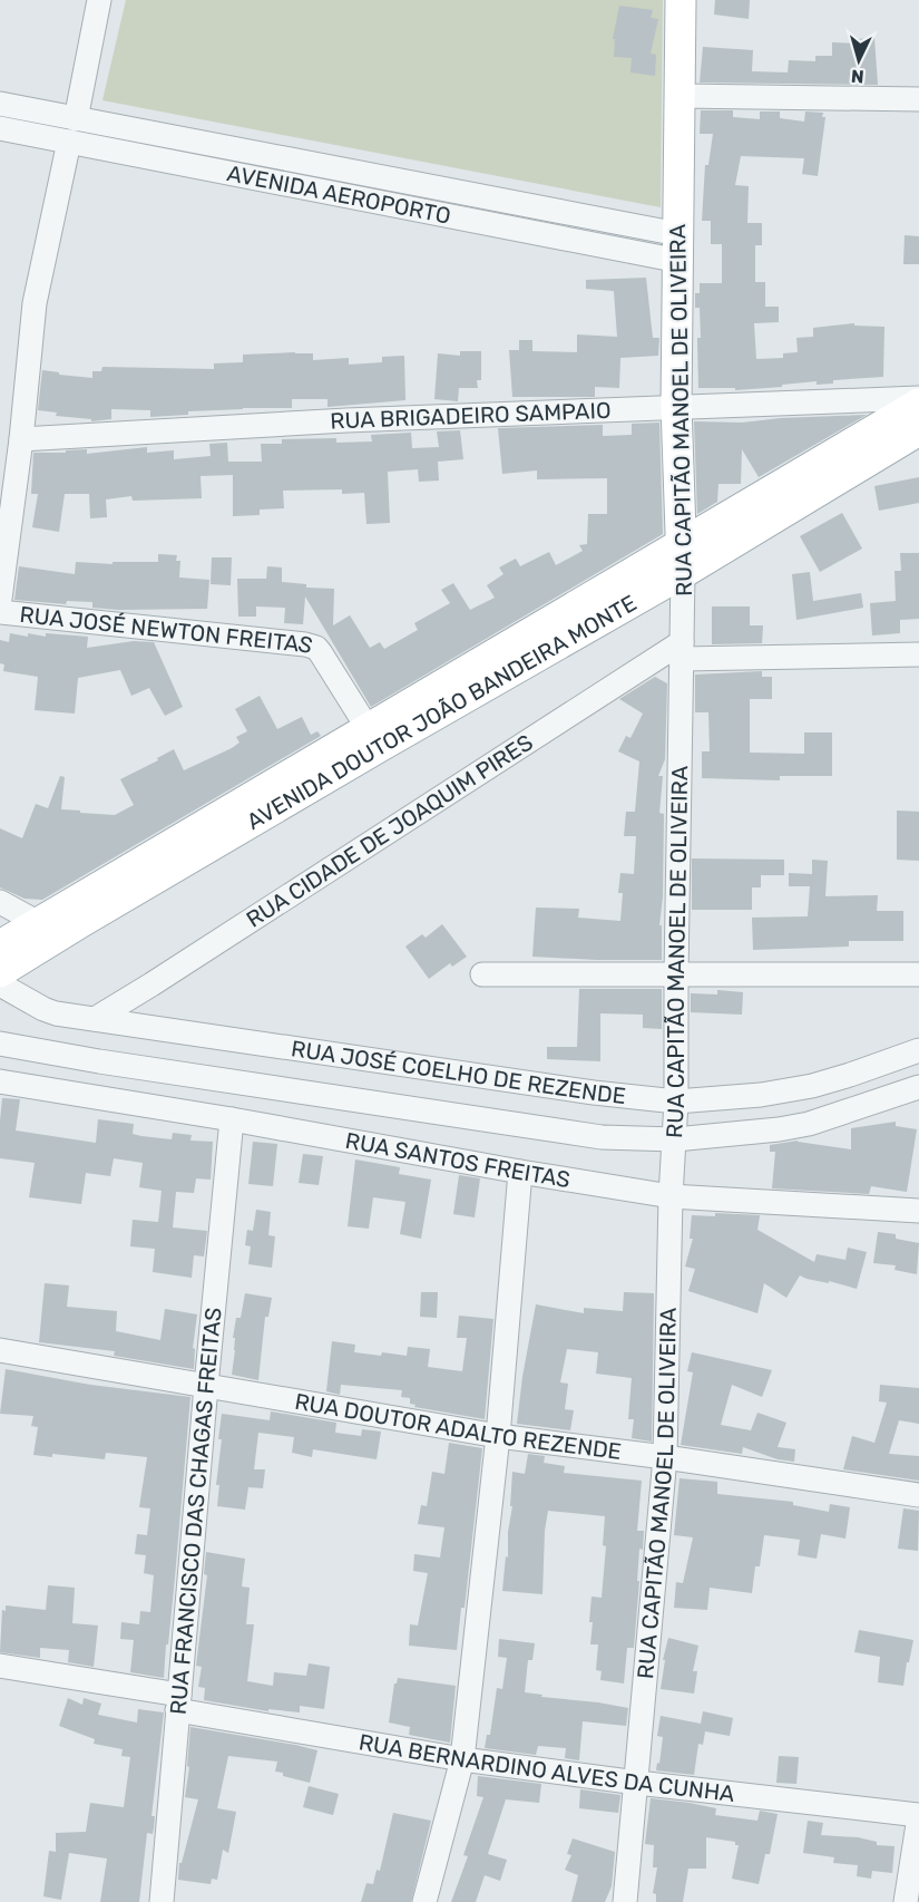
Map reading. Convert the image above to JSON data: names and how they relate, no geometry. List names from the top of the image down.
{
  "streets": {
    "main road": ["RUA CAPITÃO MANOEL DE OLIVEIRA", "AVENIDA DOUTOR JOÃO BANDEIRA MONTE"],
    "street": [
      "AVENIDA AEROPORTO",
      "RUA BRIGADEIRO SAMPAIO",
      "RUA JOSÉ NEWTON FREITAS",
      "RUA CIDADE DE JOAQUIM PIRES",
      "RUA JOSÉ COELHO DE REZENDE",
      "RUA SANTOS FREITAS",
      "RUA DOUTOR ADALTO REZENDE",
      "RUA FRANCISCO DAS CHAGAS FREITAS",
      "RUA BERNARDINO ALVES DA CUNHA"
    ]
  },
  "crossings": [
    ["AVENIDA AEROPORTO", "RUA CAPITÃO MANOEL DE OLIVEIRA"],
    ["RUA CAPITÃO MANOEL DE OLIVEIRA", "RUA BRIGADEIRO SAMPAIO"],
    ["RUA CAPITÃO MANOEL DE OLIVEIRA", "AVENIDA DOUTOR JOÃO BANDEIRA MONTE"],
    ["RUA CAPITÃO MANOEL DE OLIVEIRA", "RUA CIDADE DE JOAQUIM PIRES"],
    ["RUA CAPITÃO MANOEL DE OLIVEIRA", "RUA JOSÉ COELHO DE REZENDE"],
    ["RUA CAPITÃO MANOEL DE OLIVEIRA", "RUA SANTOS FREITAS"],
    ["RUA CAPITÃO MANOEL DE OLIVEIRA", "RUA DOUTOR ADALTO REZENDE"],
    ["RUA CAPITÃO MANOEL DE OLIVEIRA", "RUA BERNARDINO ALVES DA CUNHA"],
    ["RUA JOSÉ NEWTON FREITAS", "AVENIDA DOUTOR JOÃO BANDEIRA MONTE"],
    ["RUA CIDADE DE JOAQUIM PIRES", "RUA JOSÉ COELHO DE REZENDE"],
    ["RUA SANTOS FREITAS", "RUA FRANCISCO DAS CHAGAS FREITAS"],
    ["RUA DOUTOR ADALTO REZENDE", "RUA FRANCISCO DAS CHAGAS FREITAS"],
    ["RUA FRANCISCO DAS CHAGAS FREITAS", "RUA BERNARDINO ALVES DA CUNHA"]
  ],
  "north": "bottom"
}
